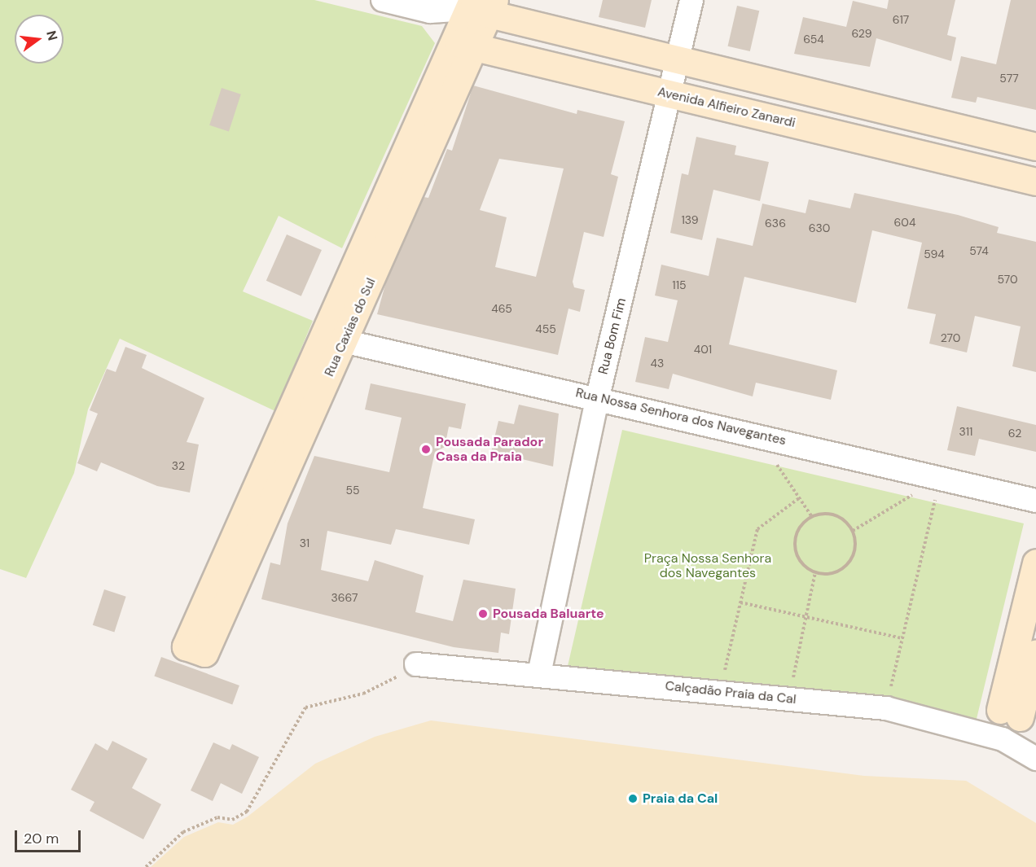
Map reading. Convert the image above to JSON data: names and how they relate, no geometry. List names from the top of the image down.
{
  "streets": {
    "street": [
      "Avenida Alfieiro Zanardi",
      "Rua Caxias do Sul",
      "Rua Bom Fim",
      "Rua Nossa Senhora dos Navegantes",
      "Calçadão Praia da Cal"
    ]
  },
  "crossings": [
    ["Avenida Alfieiro Zanardi", "Rua Caxias do Sul"],
    ["Avenida Alfieiro Zanardi", "Rua Bom Fim"],
    ["Rua Caxias do Sul", "Rua Nossa Senhora dos Navegantes"],
    ["Rua Bom Fim", "Rua Nossa Senhora dos Navegantes"],
    ["Rua Bom Fim", "Calçadão Praia da Cal"]
  ],
  "parks": ["Praça Nossa Senhora dos Navegantes"],
  "places": ["Pousada Parador Casa da Praia", "Pousada Baluarte", "Praia da Cal"],
  "house_numbers": [
    "617",
    "629",
    "654",
    "577",
    "139",
    "604",
    "636",
    "630",
    "574",
    "594",
    "570",
    "115",
    "465",
    "455",
    "270",
    "401",
    "43",
    "311",
    "62",
    "32",
    "55",
    "31",
    "3667"
  ],
  "scale_bar": "20 m",
  "north": "right"
}
